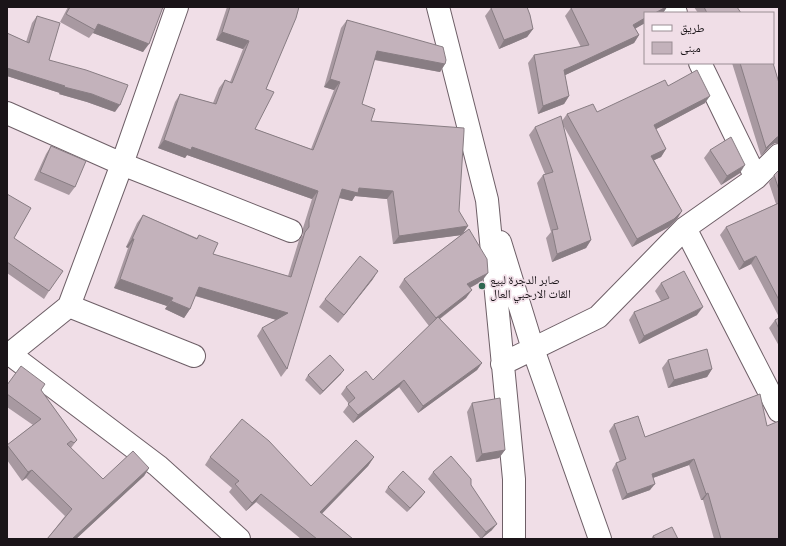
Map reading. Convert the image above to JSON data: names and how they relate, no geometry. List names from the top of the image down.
{
  "places": ["صابر الدجرة لبيع القات الارحبي العال"],
  "legend": ["طريق", "مبنى"]
}
